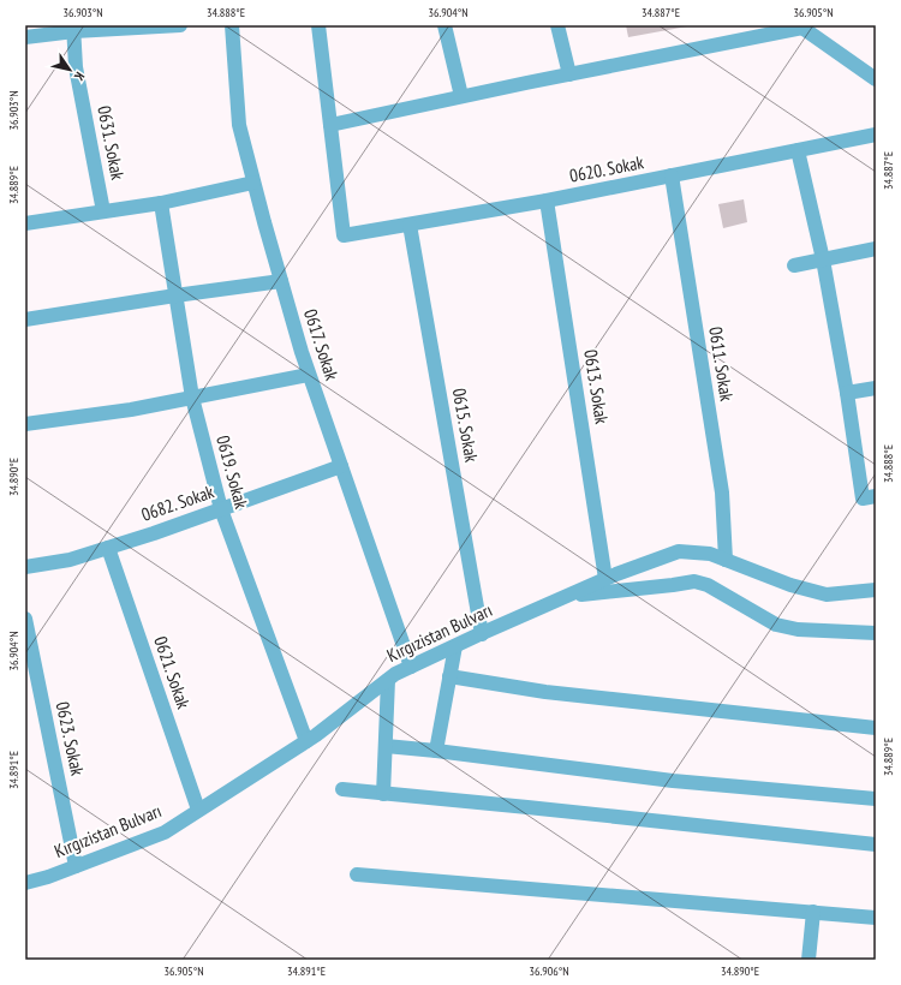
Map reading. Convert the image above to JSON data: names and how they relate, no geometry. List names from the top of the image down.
{
  "streets": {
    "street": [
      "0631. Sokak",
      "0620. Sokak",
      "0617. Sokak",
      "0611. Sokak",
      "0613. Sokak",
      "0615. Sokak",
      "0619. Sokak",
      "0682. Sokak",
      "Kırgızistan Bulvarı",
      "0621. Sokak",
      "0623. Sokak"
    ]
  },
  "crossings": [
    ["0620. Sokak", "0611. Sokak"],
    ["0620. Sokak", "0613. Sokak"],
    ["0620. Sokak", "0615. Sokak"],
    ["0617. Sokak", "0682. Sokak"],
    ["0617. Sokak", "Kırgızistan Bulvarı"],
    ["0611. Sokak", "Kırgızistan Bulvarı"],
    ["0613. Sokak", "Kırgızistan Bulvarı"],
    ["0615. Sokak", "Kırgızistan Bulvarı"],
    ["0619. Sokak", "0682. Sokak"],
    ["0619. Sokak", "Kırgızistan Bulvarı"],
    ["0682. Sokak", "0621. Sokak"],
    ["Kırgızistan Bulvarı", "0621. Sokak"],
    ["Kırgızistan Bulvarı", "0623. Sokak"]
  ],
  "north": "bottom right",
  "coordinates": [
    "36.903°N",
    "34.888°E",
    "36.904°N",
    "34.887°E",
    "36.905°N",
    "34.889°E",
    "34.890°E",
    "34.891°E",
    "36.906°N"
  ]
}
